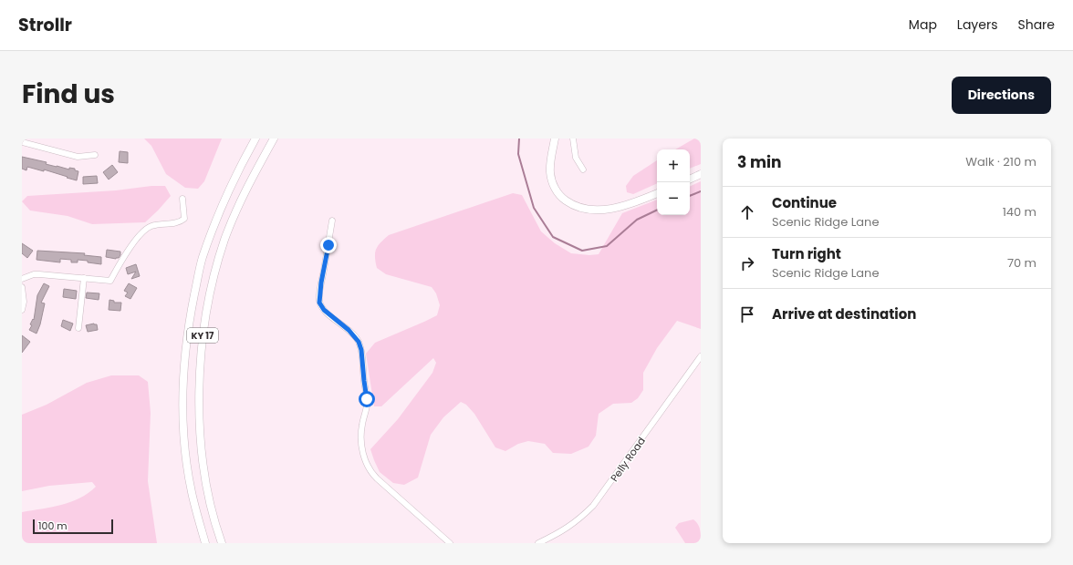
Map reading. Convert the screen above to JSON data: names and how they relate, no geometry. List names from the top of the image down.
{
  "streets": {
    "main road": ["KY 17"],
    "street": ["Pelly Road"]
  },
  "scale_bar": "100 m",
  "page": {
    "header": "Strollr",
    "nav": ["Map", "Layers", "Share"],
    "title": "Find us",
    "buttons": "Directions",
    "heading": ["3 min", "Walk · 210 m"],
    "map_buttons": ["+", "−"],
    "list": [
      ["Continue", "Scenic Ridge Lane", "140 m"],
      ["Turn right", "Scenic Ridge Lane", "70 m"],
      "Arrive at destination"
    ],
    "scale": "100 m"
  }
}
